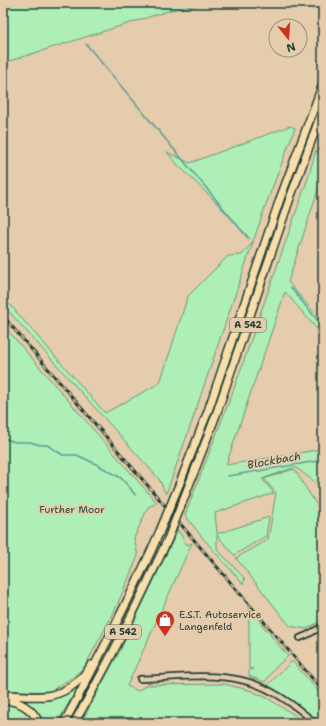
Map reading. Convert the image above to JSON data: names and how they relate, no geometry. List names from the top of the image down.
{
  "streets": {
    "highway": ["A 542"]
  },
  "water": ["Blockbach"],
  "parks": ["Further Moor"],
  "places": {
    "shop": ["E.S.T. Autoservice Langenfeld"]
  },
  "north": "bottom"
}
